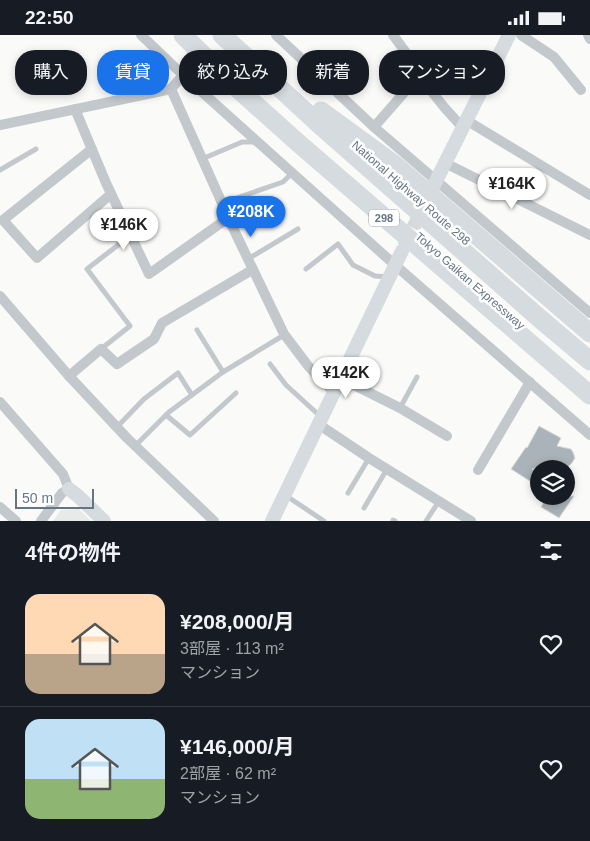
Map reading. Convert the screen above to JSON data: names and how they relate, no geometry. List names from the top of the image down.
{
  "streets": {
    "highway": ["National Highway Route 298", "298", "Tokyo Gaikan Expressway"]
  },
  "scale_bar": "50 m",
  "page": {
    "status": "22:50",
    "chip": [
      "購入",
      "賃貸",
      "絞り込み",
      "新着",
      "マンション"
    ],
    "price": [
      "¥164K",
      "¥208K",
      "¥146K",
      "¥142K"
    ],
    "scale": "50 m",
    "heading": "4件の物件",
    "list": [
      {
        "name": "¥208,000/月",
        "note": "3部屋 · 113 m² · マンション"
      },
      {
        "name": "¥146,000/月",
        "note": "2部屋 · 62 m² · マンション"
      }
    ]
  }
}
